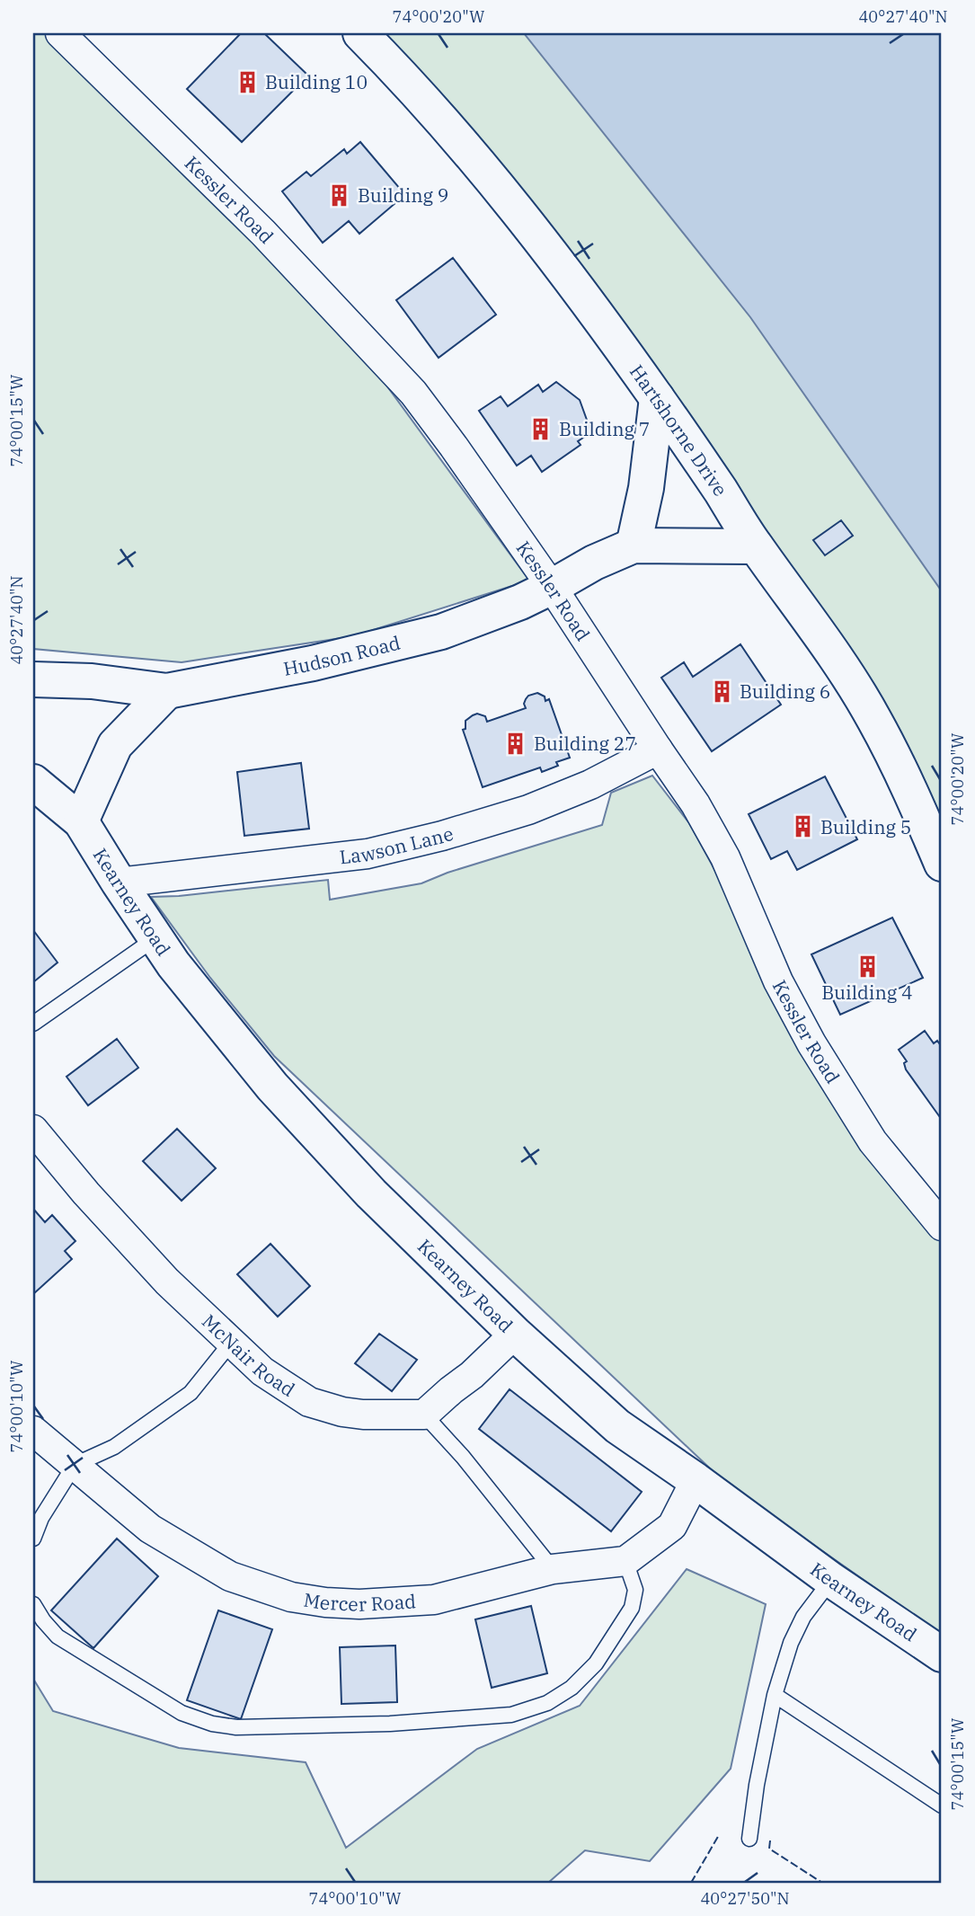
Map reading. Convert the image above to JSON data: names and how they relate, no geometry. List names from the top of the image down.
{
  "streets": {
    "street": [
      "Kessler Road",
      "Hartshorne Drive",
      "Hudson Road",
      "Lawson Lane",
      "Kearney Road",
      "McNair Road",
      "Mercer Road"
    ]
  },
  "crossings": [
    ["Kessler Road", "Hudson Road"],
    ["Kessler Road", "Lawson Lane"],
    ["Hartshorne Drive", "Hudson Road"],
    ["Lawson Lane", "Kearney Road"]
  ],
  "places": {
    "building": [
      "Building 10",
      "Building 9",
      "Building 7",
      "Building 6",
      "Building 27",
      "Building 5",
      "Building 4"
    ]
  },
  "coordinates": [
    "74°00'20\"W",
    "40°27'40\"N",
    "74°00'15\"W",
    "74°00'10\"W",
    "40°27'50\"N"
  ]
}
